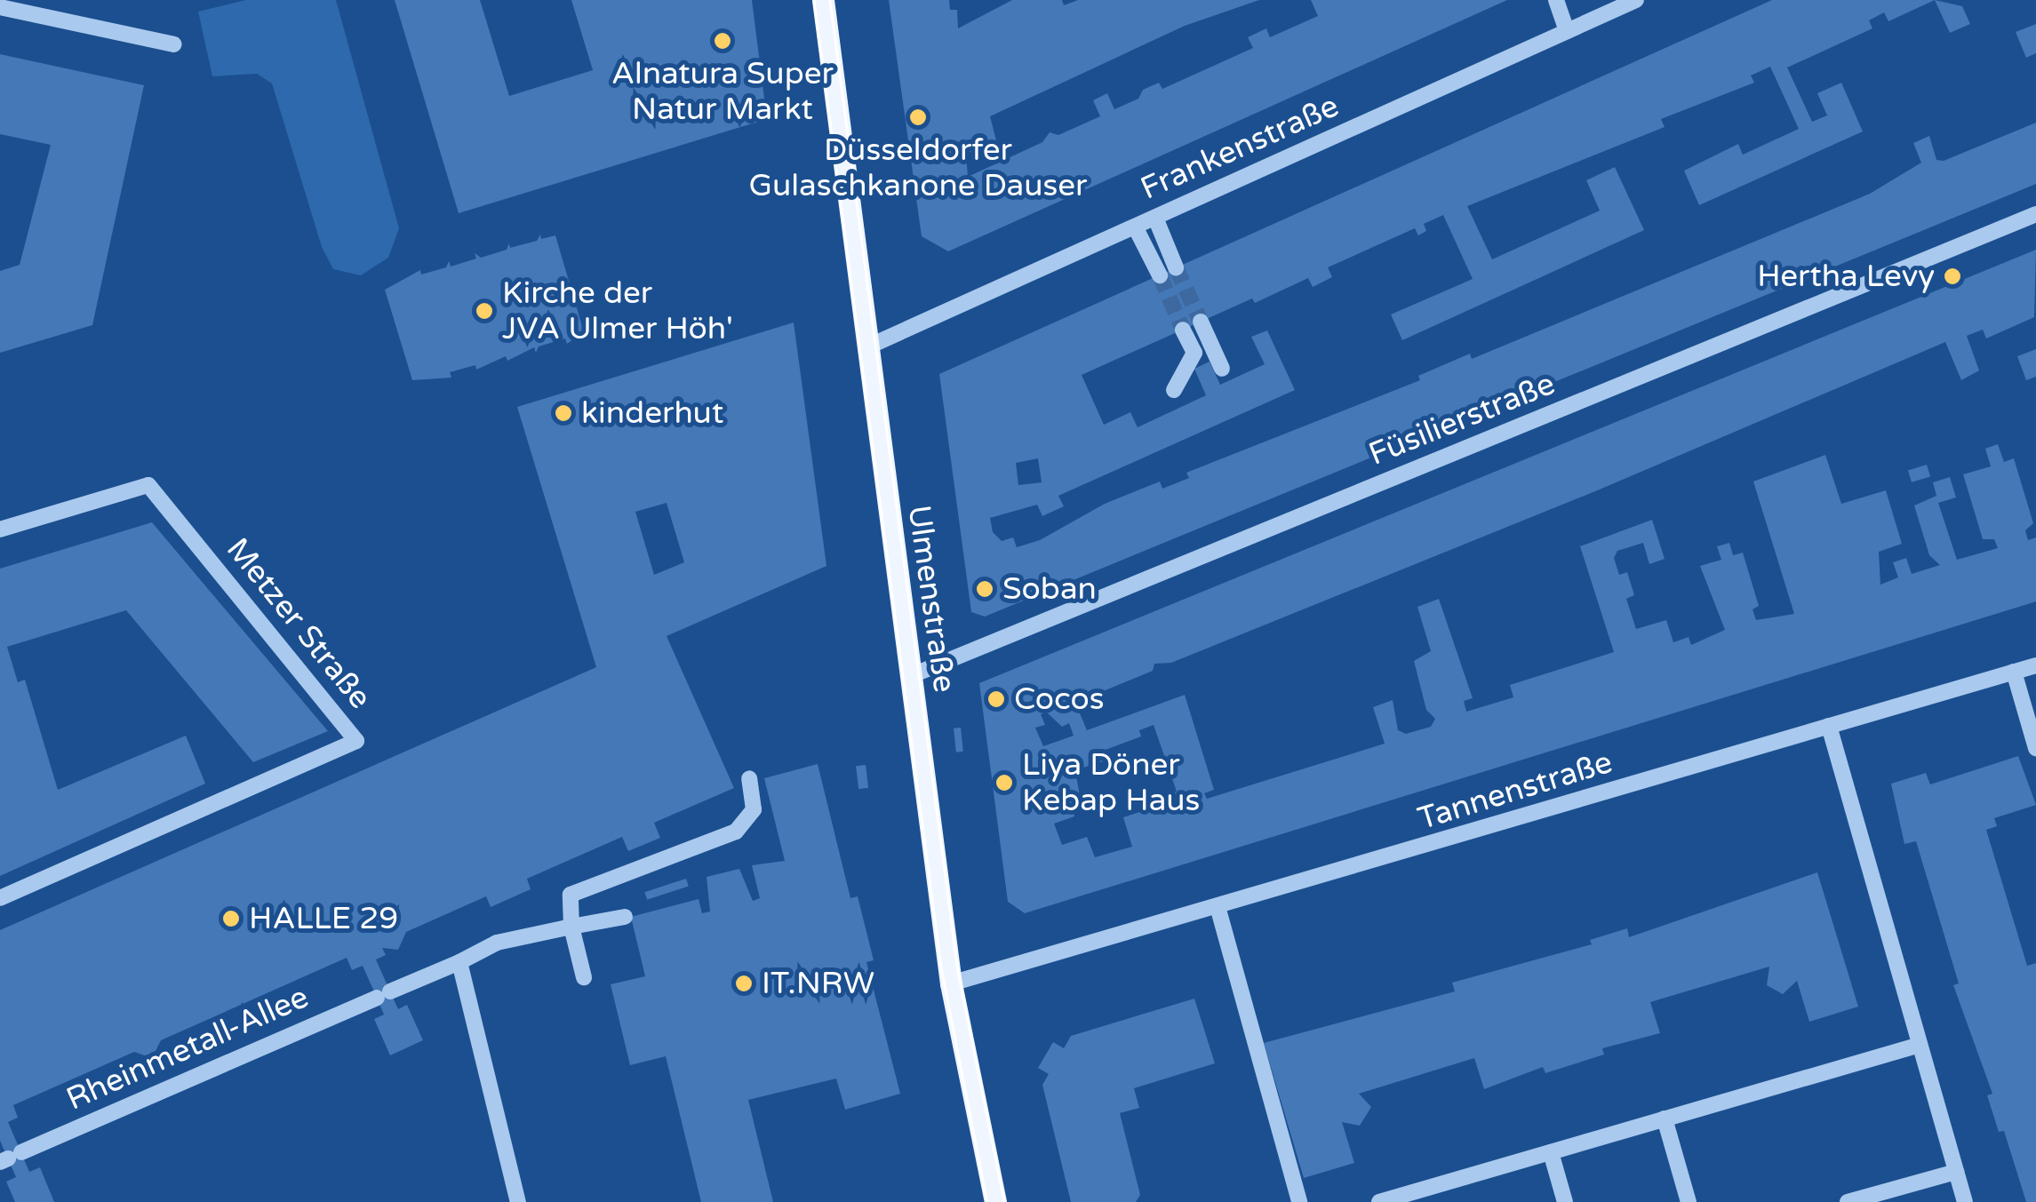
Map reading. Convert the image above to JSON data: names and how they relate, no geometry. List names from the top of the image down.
{
  "streets": {
    "main road": ["Ulmenstraße"],
    "street": [
      "Frankenstraße",
      "Füsilierstraße",
      "Metzer Straße",
      "Tannenstraße",
      "Rheinmetall-Allee"
    ]
  },
  "crossings": [
    ["Frankenstraße", "Ulmenstraße"],
    ["Füsilierstraße", "Ulmenstraße"],
    ["Ulmenstraße", "Tannenstraße"]
  ],
  "places": [
    "Alnatura Super Natur Markt",
    "Düsseldorfer Gulaschkanone Dauser",
    "Hertha Levy",
    "Kirche der JVA Ulmer Höh'",
    "kinderhut",
    "Soban",
    "Cocos",
    "Liya Döner Kebap Haus",
    "HALLE 29",
    "IT.NRW"
  ]
}
